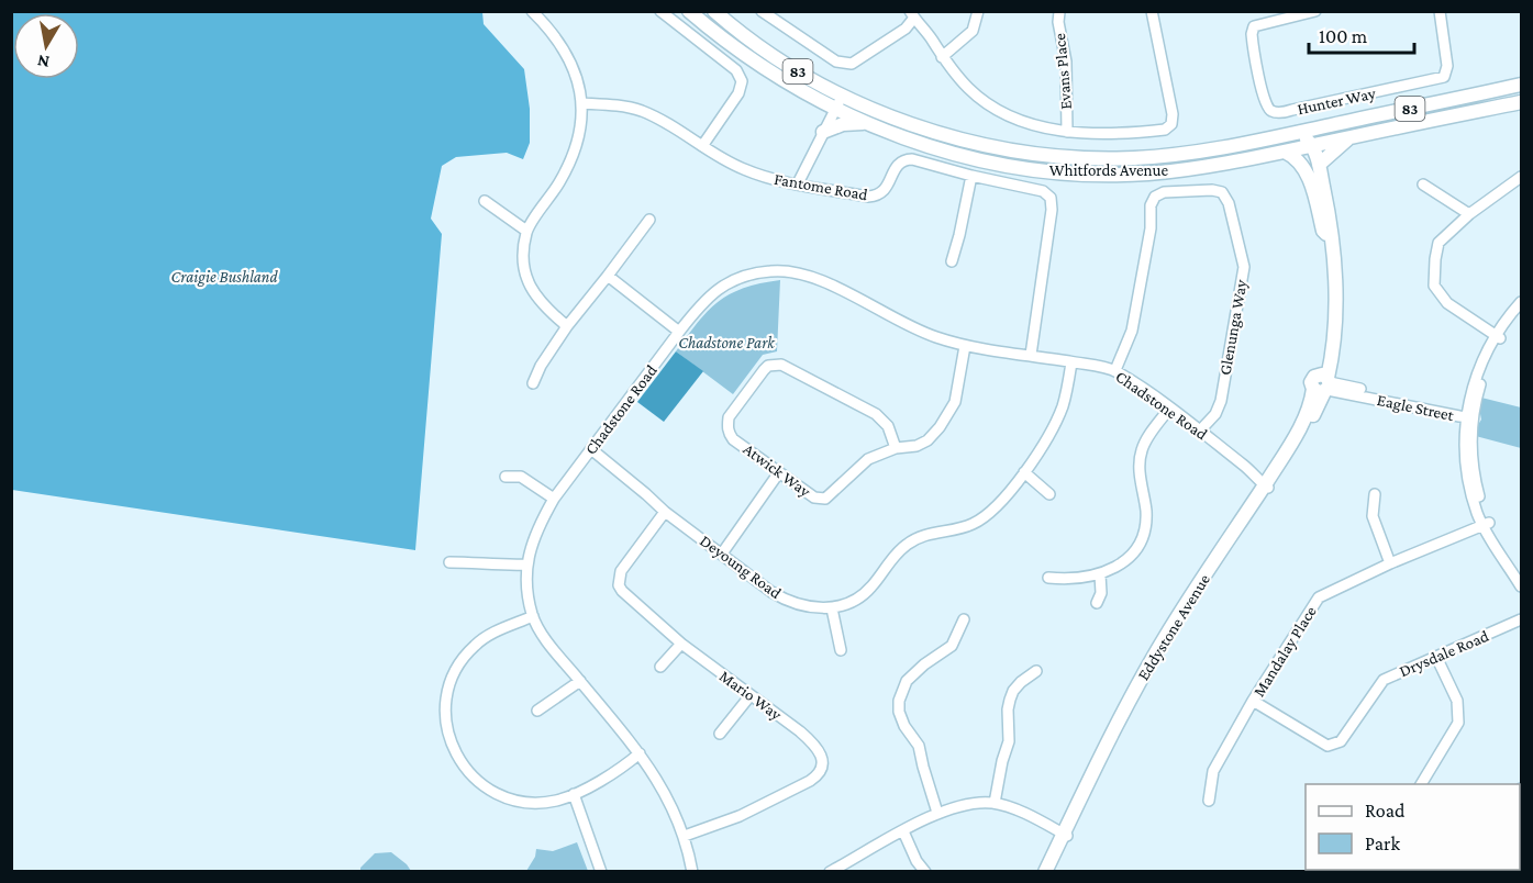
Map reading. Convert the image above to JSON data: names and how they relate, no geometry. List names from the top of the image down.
{
  "streets": {
    "main road": ["83", "Whitfords Avenue", "Eddystone Avenue"],
    "street": [
      "Evans Place",
      "Hunter Way",
      "Fantome Road",
      "Glenunga Way",
      "Chadstone Road",
      "Eagle Street",
      "Atwick Way",
      "Deyoung Road",
      "Mandalay Place",
      "Drysdale Road",
      "Mario Way"
    ]
  },
  "crossings": [
    ["Whitfords Avenue", "Eddystone Avenue"],
    ["Fantome Road", "Chadstone Road"],
    ["Glenunga Way", "Chadstone Road"],
    ["Chadstone Road", "Atwick Way"],
    ["Chadstone Road", "Deyoung Road"],
    ["Chadstone Road", "Eddystone Avenue"],
    ["Chadstone Road", "Mario Way"],
    ["Eagle Street", "Eddystone Avenue"],
    ["Deyoung Road", "Mario Way"],
    ["Mandalay Place", "Drysdale Road"]
  ],
  "parks": ["Craigie Bushland", "Chadstone Park"],
  "legend": ["Road", "Park"],
  "scale_bar": "100 m",
  "north": "bottom"
}
